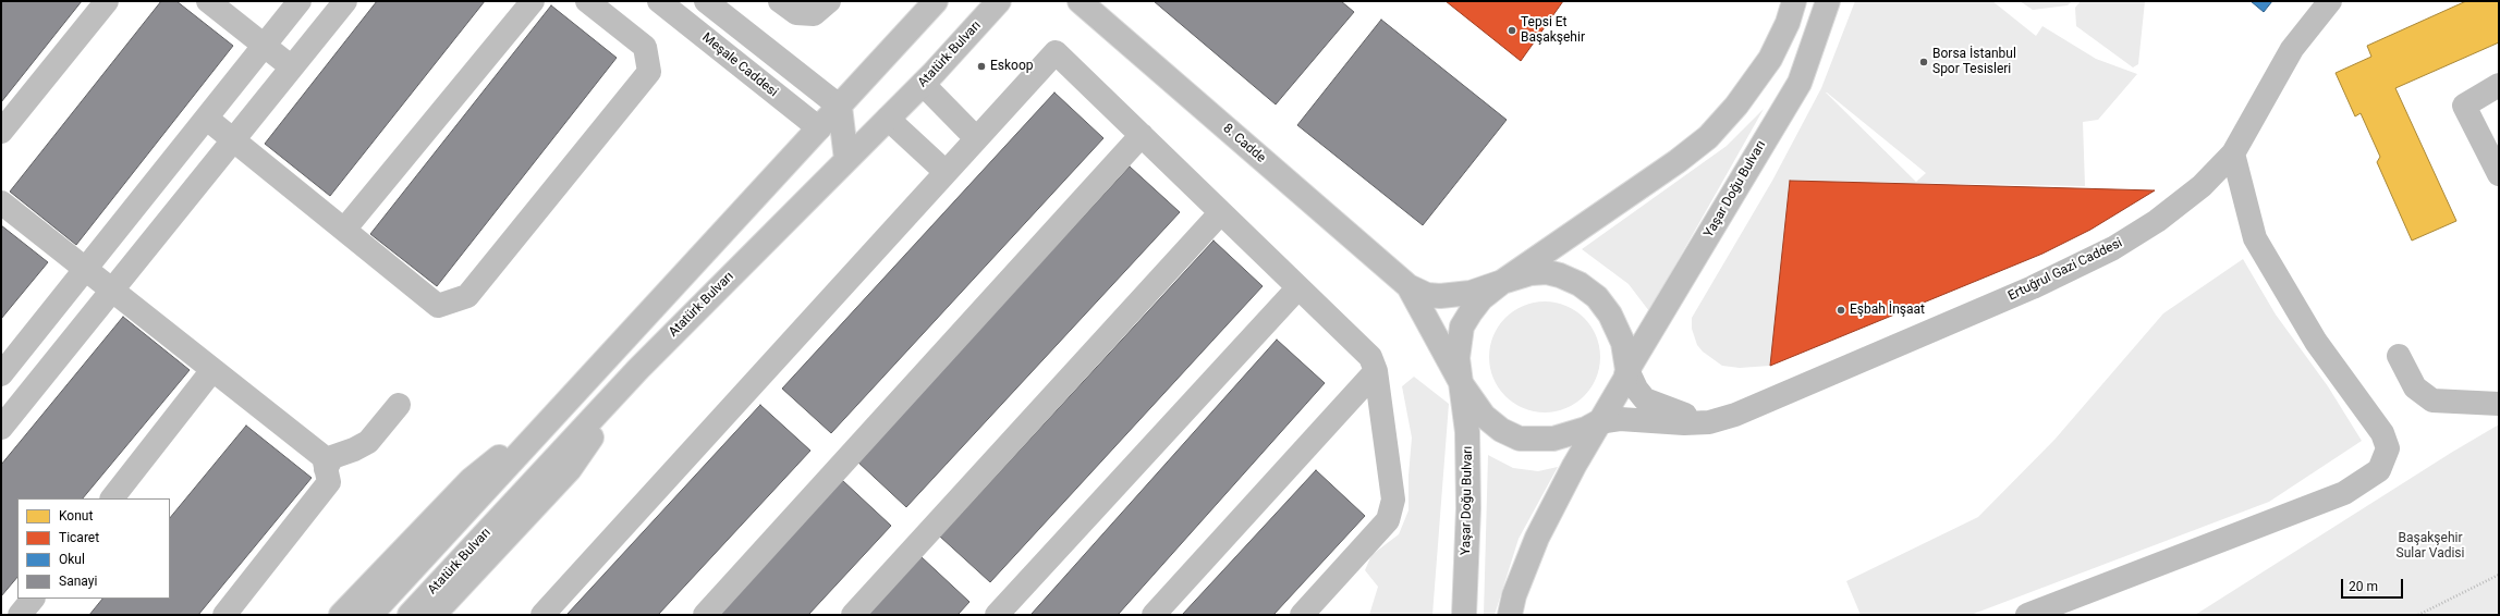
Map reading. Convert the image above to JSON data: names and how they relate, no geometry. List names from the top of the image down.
{
  "streets": {
    "main road": [
      "Atatürk Bulvarı",
      "Meşale Caddesi",
      "8. Cadde",
      "Yaşar Doğu Bulvarı",
      "Ertuğrul Gazi Caddesi"
    ]
  },
  "crossings": [
    ["8. Cadde", "Yaşar Doğu Bulvarı"],
    ["Yaşar Doğu Bulvarı", "Ertuğrul Gazi Caddesi"]
  ],
  "parks": ["Başakşehir Sular Vadisi"],
  "places": [
    "Tepsi Et Başakşehir",
    "Borsa İstanbul Spor Tesisleri",
    "Eskoop",
    "Eşbah İnşaat"
  ],
  "legend": [
    "Konut",
    "Ticaret",
    "Okul",
    "Sanayi"
  ],
  "scale_bar": "20 m"
}
